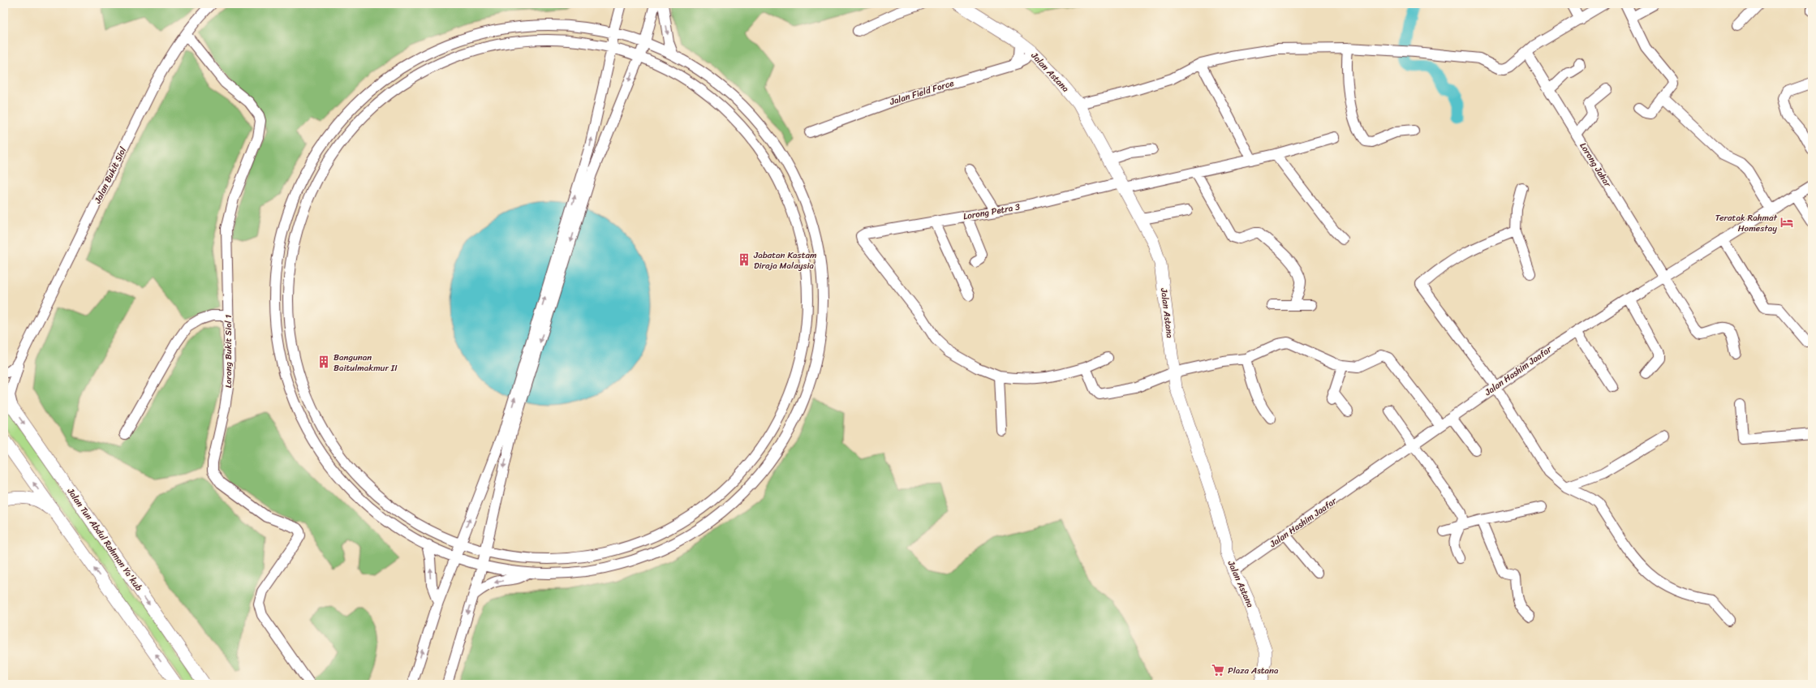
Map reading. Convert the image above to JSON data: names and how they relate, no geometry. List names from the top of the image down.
{
  "streets": {
    "main road": ["Jalan Astana", "Jalan Tun Abdul Rahman Ya'kub"],
    "street": [
      "Jalan Field Force",
      "Lorong Jahar",
      "Jalan Bukit Siol",
      "Lorong Petra 3",
      "Lorong Bukit Siol 1",
      "Jalan Hashim Jaafar"
    ]
  },
  "crossings": [
    ["Jalan Astana", "Jalan Field Force"],
    ["Jalan Astana", "Lorong Petra 3"],
    ["Jalan Astana", "Jalan Hashim Jaafar"],
    ["Lorong Jahar", "Jalan Hashim Jaafar"],
    ["Jalan Bukit Siol", "Lorong Bukit Siol 1"]
  ],
  "places": {
    "hotel": ["Teratak Rahmat Homestay"],
    "building": ["Jabatan Kastam Diraja Malaysia", "Bangunan Baitulmakmur II"],
    "supermarket": ["Plaza Astana"]
  }
}
